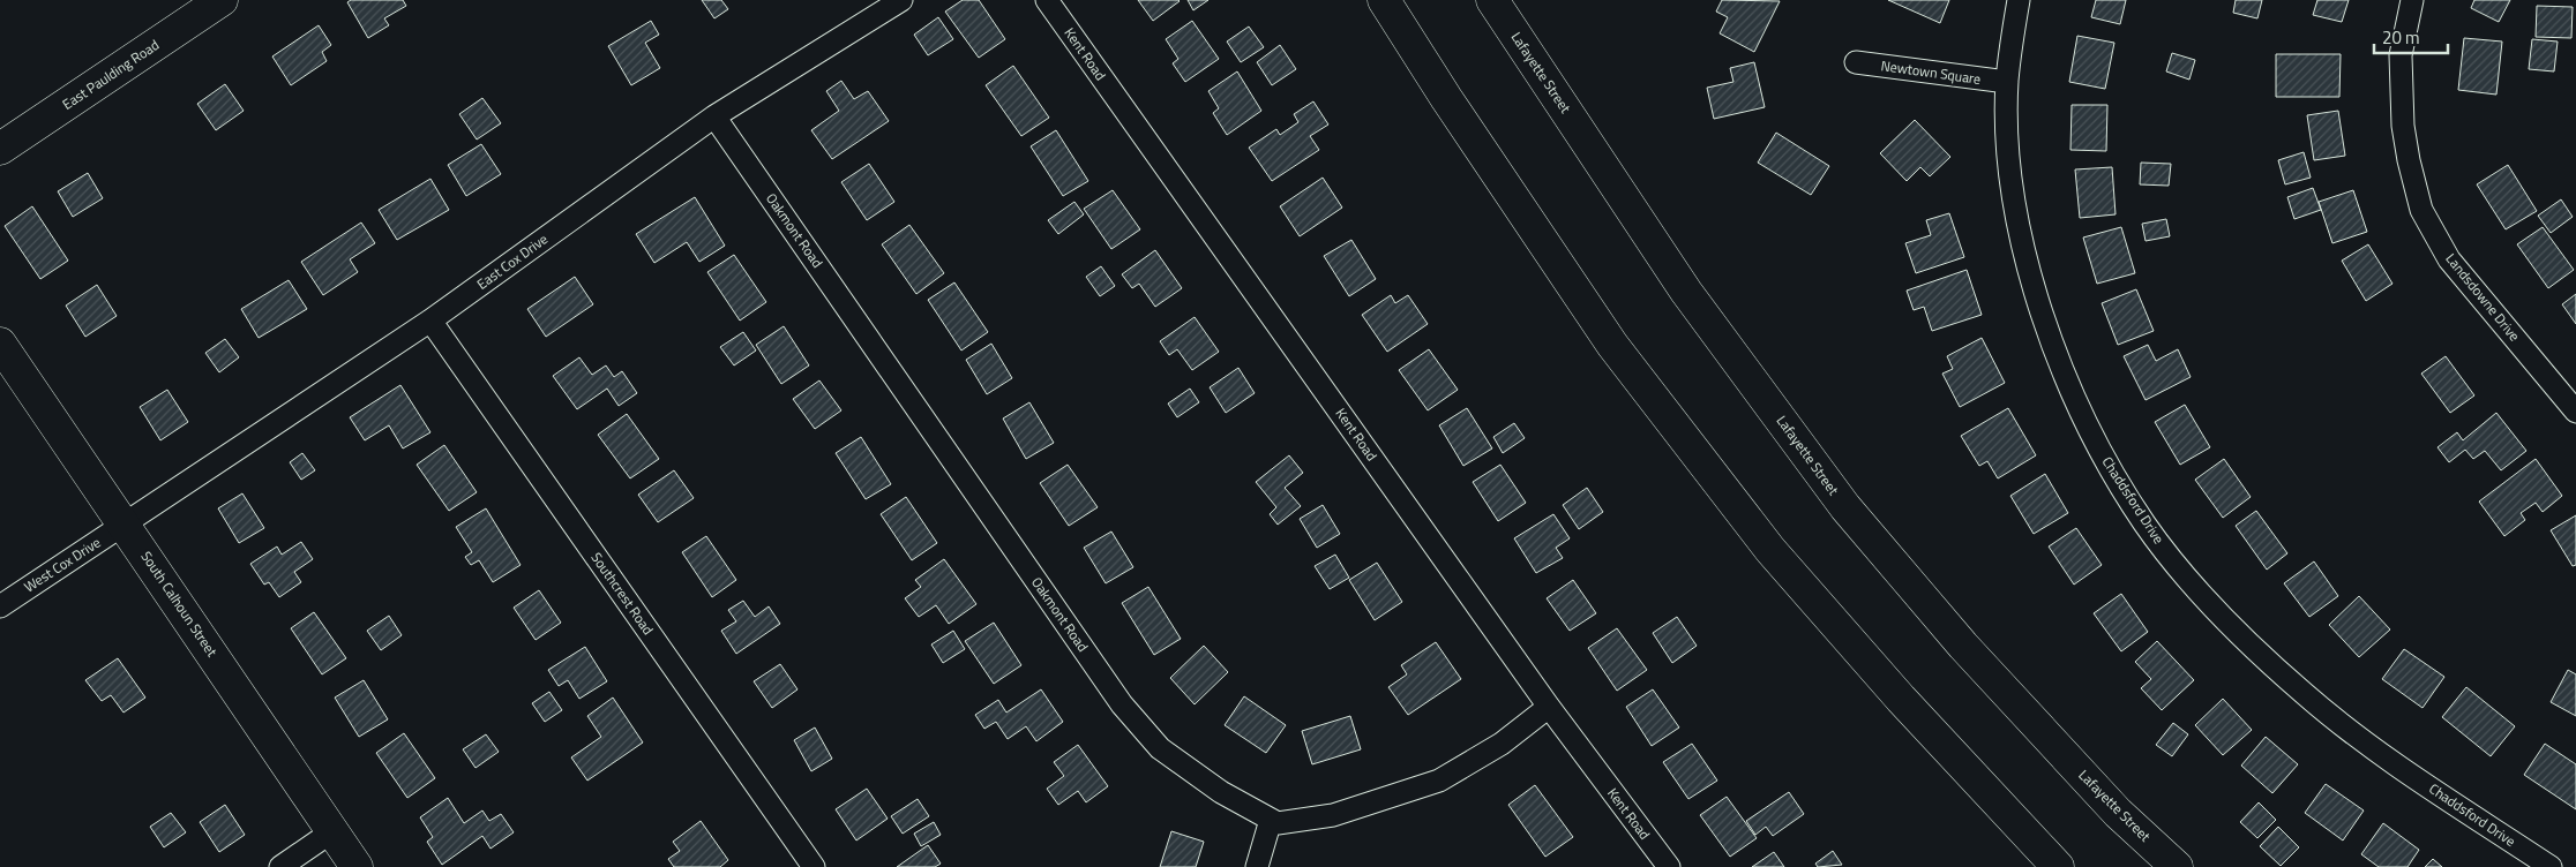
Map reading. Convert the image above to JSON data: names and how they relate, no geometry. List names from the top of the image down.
{
  "streets": {
    "main road": ["Lafayette Street", "East Paulding Road", "South Calhoun Street"],
    "street": [
      "Kent Road",
      "Newtown Square",
      "Oakmont Road",
      "East Cox Drive",
      "Landsdowne Drive",
      "Chaddsford Drive",
      "West Cox Drive",
      "Southcrest Road"
    ]
  },
  "crossings": [
    ["Newtown Square", "Chaddsford Drive"],
    ["Oakmont Road", "East Cox Drive"],
    ["East Cox Drive", "West Cox Drive"],
    ["East Cox Drive", "Southcrest Road"],
    ["East Cox Drive", "South Calhoun Street"],
    ["West Cox Drive", "South Calhoun Street"]
  ],
  "scale_bar": "20 m"
}
